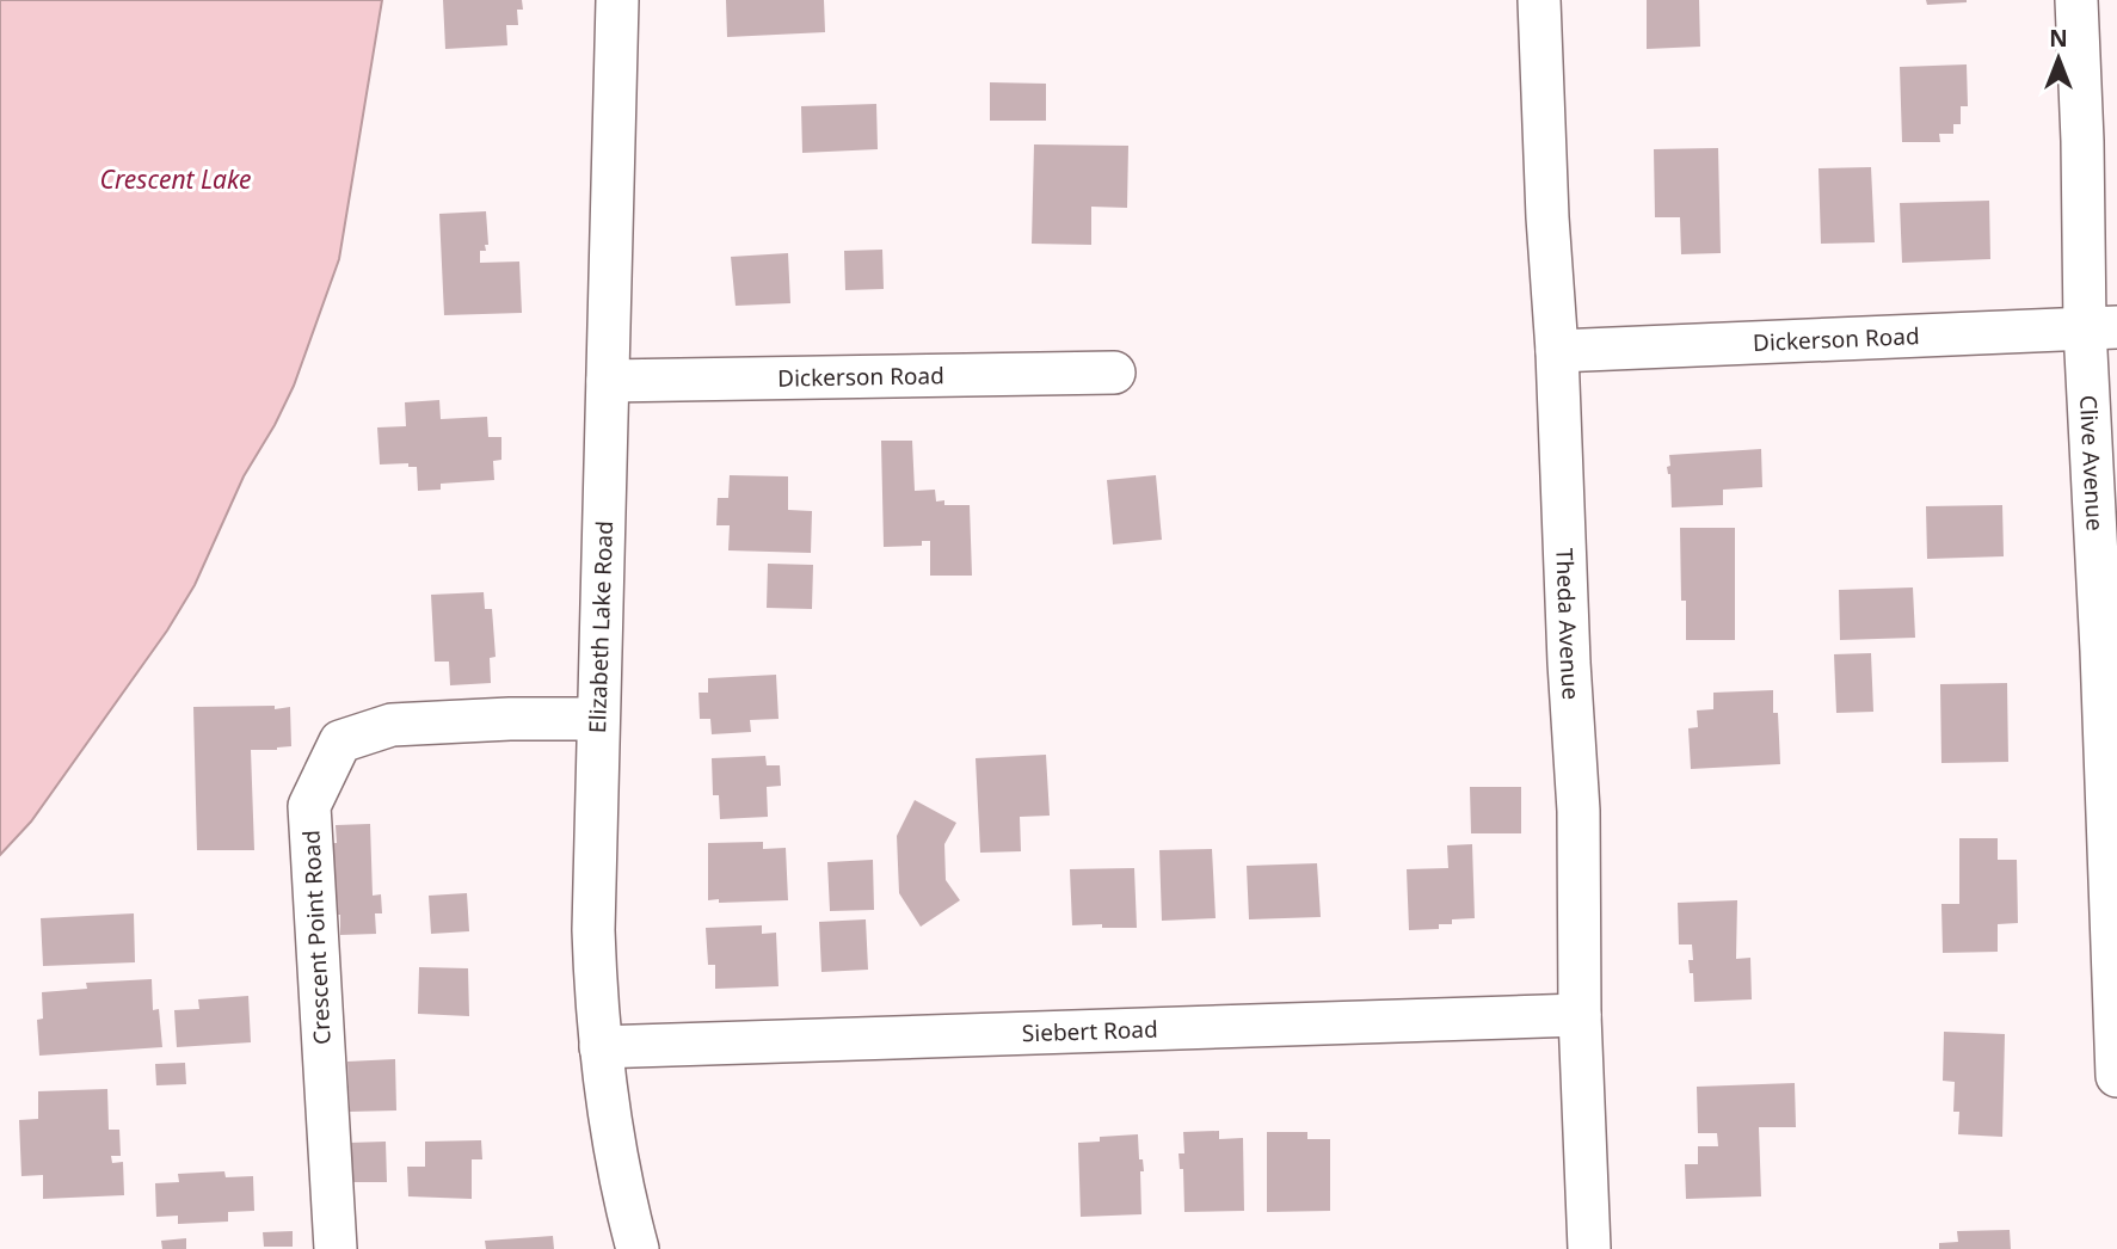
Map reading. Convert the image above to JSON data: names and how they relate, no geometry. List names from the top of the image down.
{
  "streets": {
    "street": [
      "Dickerson Road",
      "Clive Avenue",
      "Theda Avenue",
      "Elizabeth Lake Road",
      "Crescent Point Road",
      "Siebert Road"
    ]
  },
  "crossings": [
    ["Dickerson Road", "Clive Avenue"],
    ["Dickerson Road", "Theda Avenue"],
    ["Dickerson Road", "Elizabeth Lake Road"],
    ["Theda Avenue", "Siebert Road"],
    ["Elizabeth Lake Road", "Crescent Point Road"],
    ["Elizabeth Lake Road", "Siebert Road"]
  ],
  "water": ["Crescent Lake"],
  "north": "top"
}
